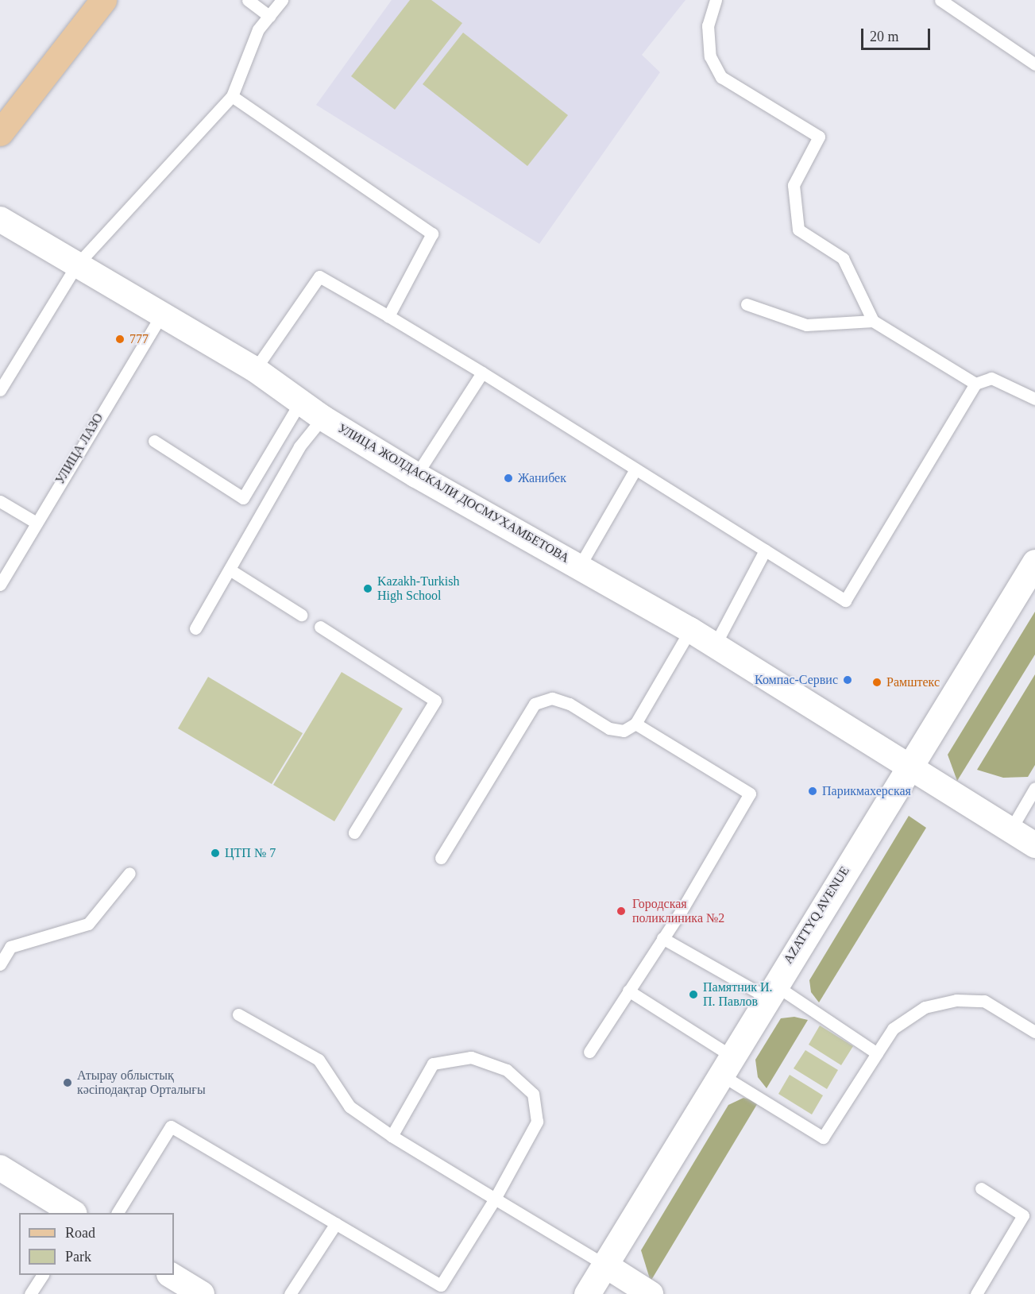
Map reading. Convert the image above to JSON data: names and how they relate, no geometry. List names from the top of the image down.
{
  "streets": {
    "street": ["УЛИЦА ЖОЛДАСКАЛИ ДОСМУХАМБЕТОВА", "AZATTYQ AVENUE"],
    "lane": ["УЛИЦА ЛАЗО"]
  },
  "crossings": [
    ["УЛИЦА ЛАЗО", "УЛИЦА ЖОЛДАСКАЛИ ДОСМУХАМБЕТОВА"],
    ["УЛИЦА ЖОЛДАСКАЛИ ДОСМУХАМБЕТОВА", "AZATTYQ AVENUE"]
  ],
  "places": [
    "777",
    "Жанибек",
    "Kazakh-Turkish High School",
    "Компас-Сервис",
    "Рамштекс",
    "Парикмахерская",
    "ЦТП № 7",
    "Городская поликлиника №2",
    "Памятник И. П. Павлов",
    "Атырау облыстық кәсіподақтар Орталығы"
  ],
  "legend": ["Road", "Park"],
  "scale_bar": "20 m"
}
